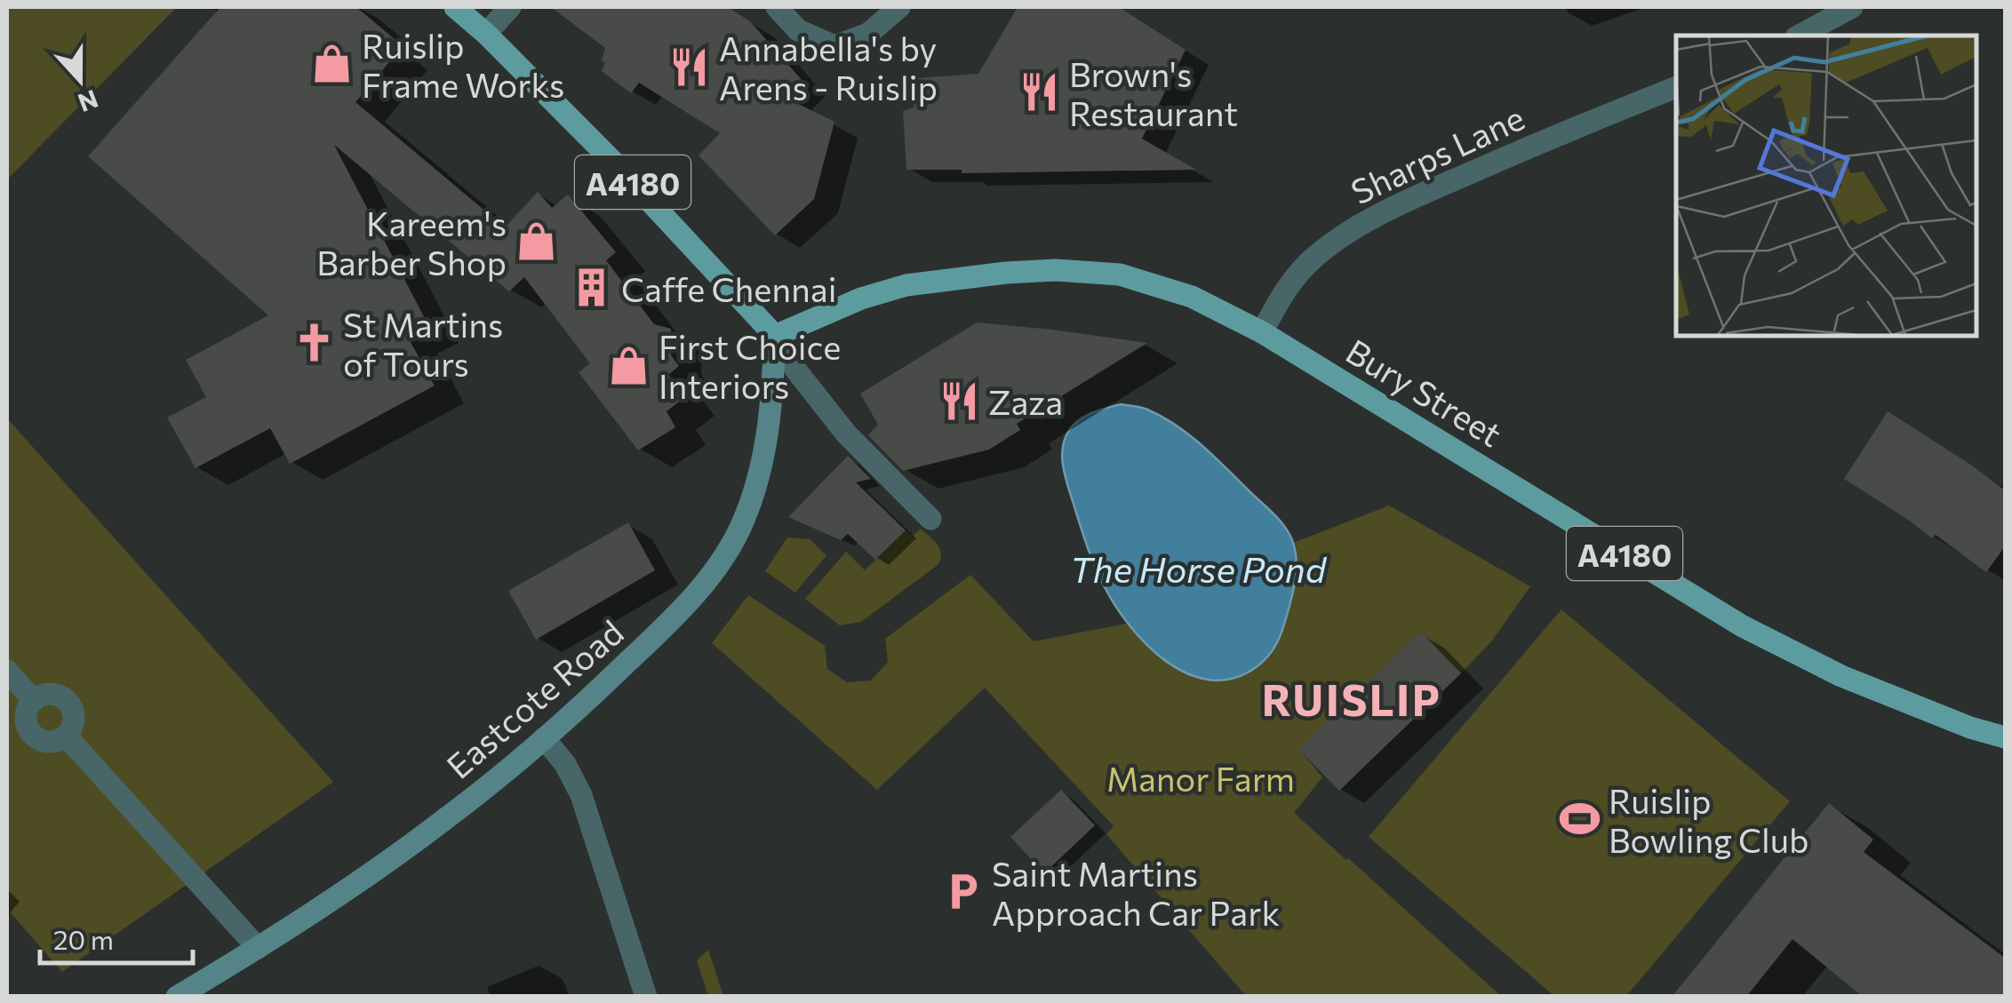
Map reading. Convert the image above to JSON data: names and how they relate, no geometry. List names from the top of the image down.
{
  "streets": {
    "main road": ["A4180", "Bury Street", "Eastcote Road"],
    "street": ["Sharps Lane"]
  },
  "crossings": [
    ["Sharps Lane", "Bury Street"],
    ["A4180", "Bury Street"],
    ["A4180", "Eastcote Road"],
    ["Bury Street", "Eastcote Road"]
  ],
  "districts": ["RUISLIP"],
  "water": ["The Horse Pond"],
  "parks": ["Manor Farm"],
  "places": {
    "shop": ["Ruislip Frame Works", "Kareem's Barber Shop", "First Choice Interiors"],
    "restaurant": ["Annabella's by Arens - Ruislip", "Brown's Restaurant", "Zaza"],
    "building": ["Caffe Chennai"],
    "church": ["St Martins of Tours"],
    "sports": ["Ruislip Bowling Club"],
    "parking": ["Saint Martins Approach Car Park"]
  },
  "scale_bar": "20 m",
  "north": "bottom"
}
